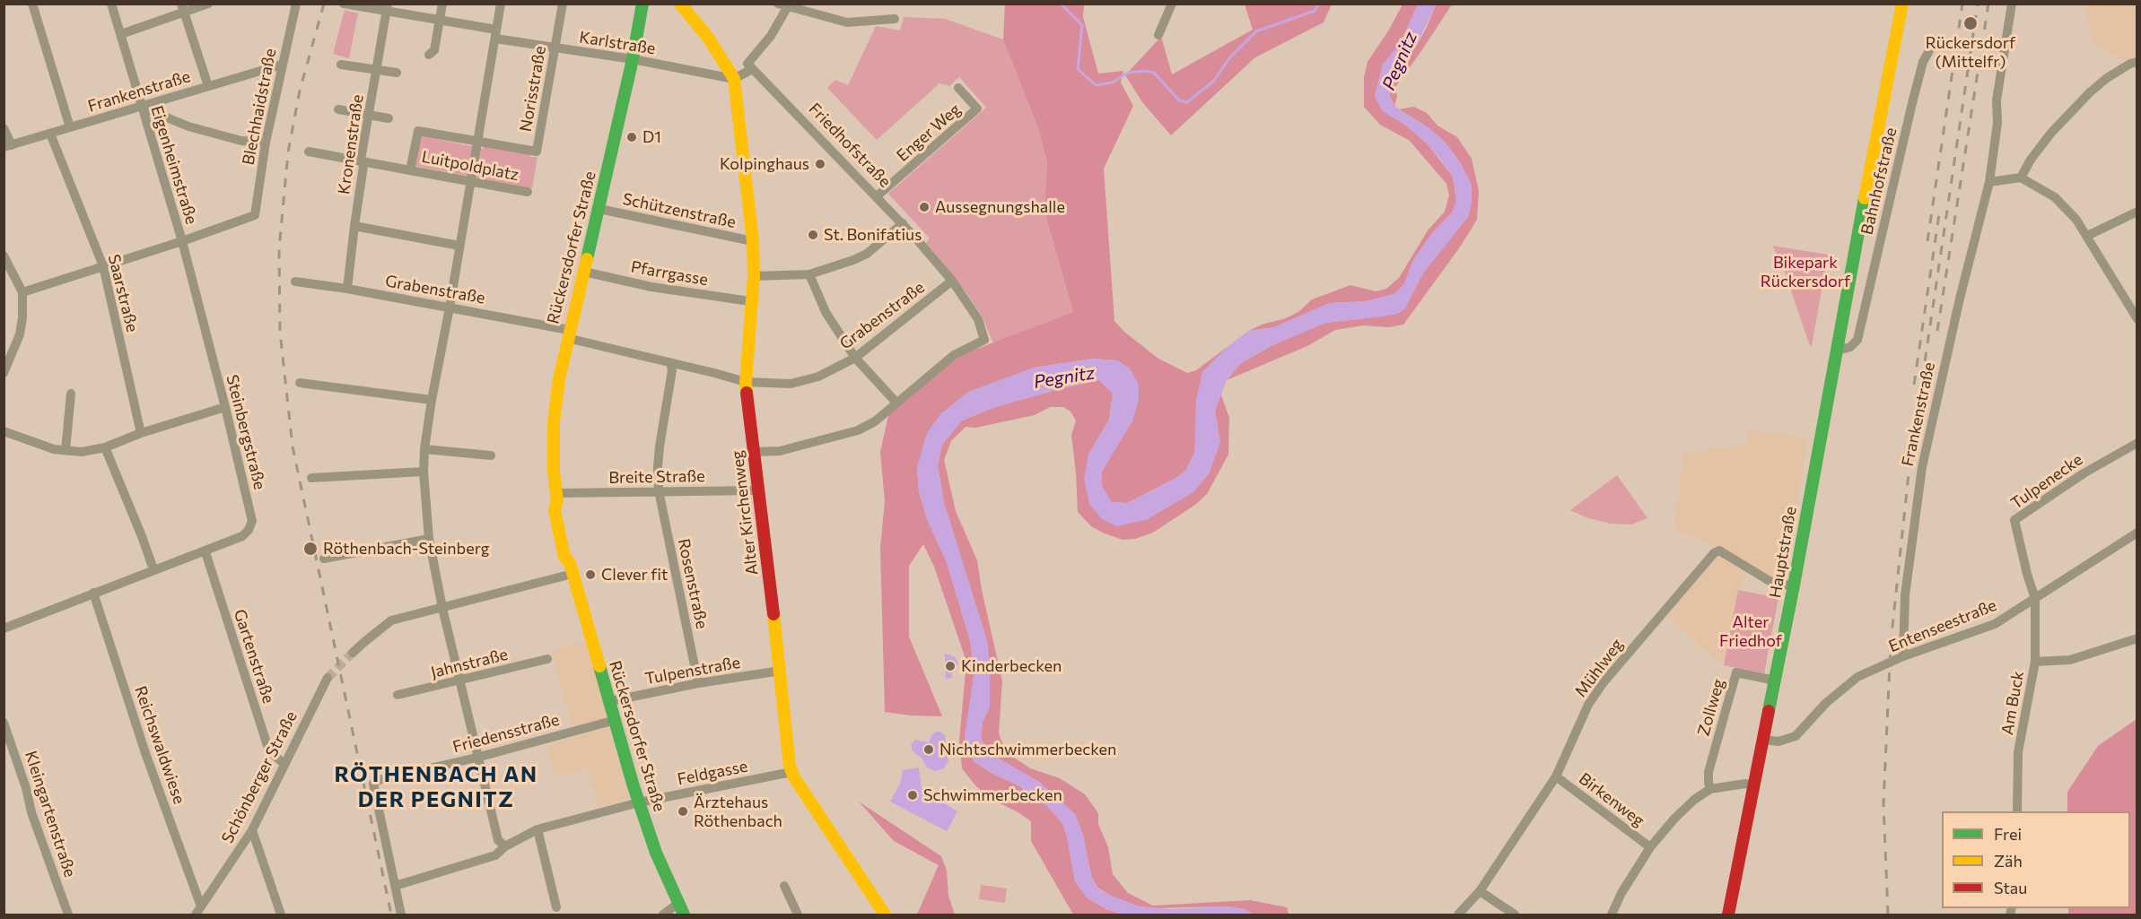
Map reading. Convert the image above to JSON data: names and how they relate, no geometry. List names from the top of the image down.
{
  "streets": {
    "main road": ["Rückersdorfer Straße", "Alter Kirchenweg", "Hauptstraße"],
    "street": [
      "Karlstraße",
      "Norisstraße",
      "Frankenstraße",
      "Blechhaidstraße",
      "Enger Weg",
      "Kronenstraße",
      "Friedhofstraße",
      "Eigenheimstraße",
      "Luitpoldplatz",
      "Bahnhofstraße",
      "Schützenstraße",
      "Pfarrgasse",
      "Grabenstraße",
      "Saarstraße",
      "Steinbergstraße",
      "Breite Straße",
      "Tulpenecke",
      "Rosenstraße",
      "Entenseestraße",
      "Gartenstraße",
      "Jahnstraße",
      "Mühlweg",
      "Tulpenstraße",
      "Am Buck",
      "Zollweg",
      "Friedensstraße",
      "Reichswaldwiese",
      "Feldgasse",
      "Schönberger Straße",
      "Birkenweg",
      "Kleingartenstraße"
    ]
  },
  "crossings": [
    ["Karlstraße", "Norisstraße"],
    ["Karlstraße", "Kronenstraße"],
    ["Karlstraße", "Rückersdorfer Straße"],
    ["Karlstraße", "Alter Kirchenweg"],
    ["Norisstraße", "Luitpoldplatz"],
    ["Frankenstraße", "Blechhaidstraße"],
    ["Frankenstraße", "Eigenheimstraße"],
    ["Frankenstraße", "Saarstraße"],
    ["Frankenstraße", "Entenseestraße"],
    ["Blechhaidstraße", "Eigenheimstraße"],
    ["Blechhaidstraße", "Steinbergstraße"],
    ["Enger Weg", "Friedhofstraße"],
    ["Kronenstraße", "Grabenstraße"],
    ["Friedhofstraße", "Grabenstraße"],
    ["Eigenheimstraße", "Steinbergstraße"],
    ["Bahnhofstraße", "Hauptstraße"],
    ["Schützenstraße", "Rückersdorfer Straße"],
    ["Schützenstraße", "Alter Kirchenweg"],
    ["Rückersdorfer Straße", "Pfarrgasse"],
    ["Rückersdorfer Straße", "Grabenstraße"],
    ["Rückersdorfer Straße", "Breite Straße"],
    ["Rückersdorfer Straße", "Tulpenstraße"],
    ["Rückersdorfer Straße", "Friedensstraße"],
    ["Rückersdorfer Straße", "Feldgasse"],
    ["Pfarrgasse", "Alter Kirchenweg"],
    ["Grabenstraße", "Alter Kirchenweg"],
    ["Steinbergstraße", "Gartenstraße"],
    ["Steinbergstraße", "Reichswaldwiese"],
    ["Breite Straße", "Alter Kirchenweg"],
    ["Breite Straße", "Rosenstraße"],
    ["Tulpenecke", "Entenseestraße"],
    ["Tulpenecke", "Am Buck"],
    ["Alter Kirchenweg", "Tulpenstraße"],
    ["Alter Kirchenweg", "Feldgasse"],
    ["Hauptstraße", "Entenseestraße"],
    ["Hauptstraße", "Mühlweg"],
    ["Hauptstraße", "Zollweg"],
    ["Rosenstraße", "Tulpenstraße"],
    ["Entenseestraße", "Am Buck"],
    ["Gartenstraße", "Schönberger Straße"],
    ["Mühlweg", "Birkenweg"],
    ["Friedensstraße", "Feldgasse"],
    ["Reichswaldwiese", "Schönberger Straße"]
  ],
  "districts": ["RÖTHENBACH AN DER PEGNITZ"],
  "water": ["Pegnitz"],
  "parks": ["Bikepark Rückersdorf", "Alter Friedhof"],
  "places": [
    "Rückersdorf (Mittelfr)",
    "D1",
    "Kolpinghaus",
    "Aussegnungshalle",
    "St. Bonifatius",
    "Röthenbach-Steinberg",
    "Clever fit",
    "Kinderbecken",
    "Nichtschwimmerbecken",
    "Schwimmerbecken",
    "Ärztehaus Röthenbach"
  ],
  "legend": ["Frei", "Zäh", "Stau"]
}
